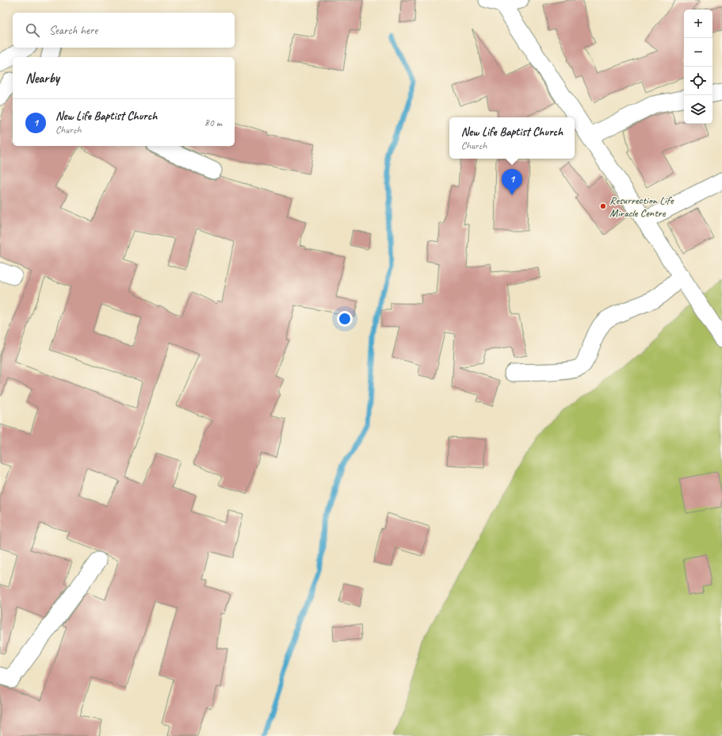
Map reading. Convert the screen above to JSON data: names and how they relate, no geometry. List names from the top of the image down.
{
  "places": ["Resurrection Life Miracle Centre"],
  "page": {
    "map_buttons": ["+", "−"],
    "search": "Search here",
    "heading": "Nearby",
    "list": [
      {
        "mark": "1",
        "name": "New Life Baptist Church",
        "note": "Church",
        "value": "80 m"
      }
    ],
    "popup": ["New Life Baptist Church", "Church"],
    "pins": "1"
  }
}
